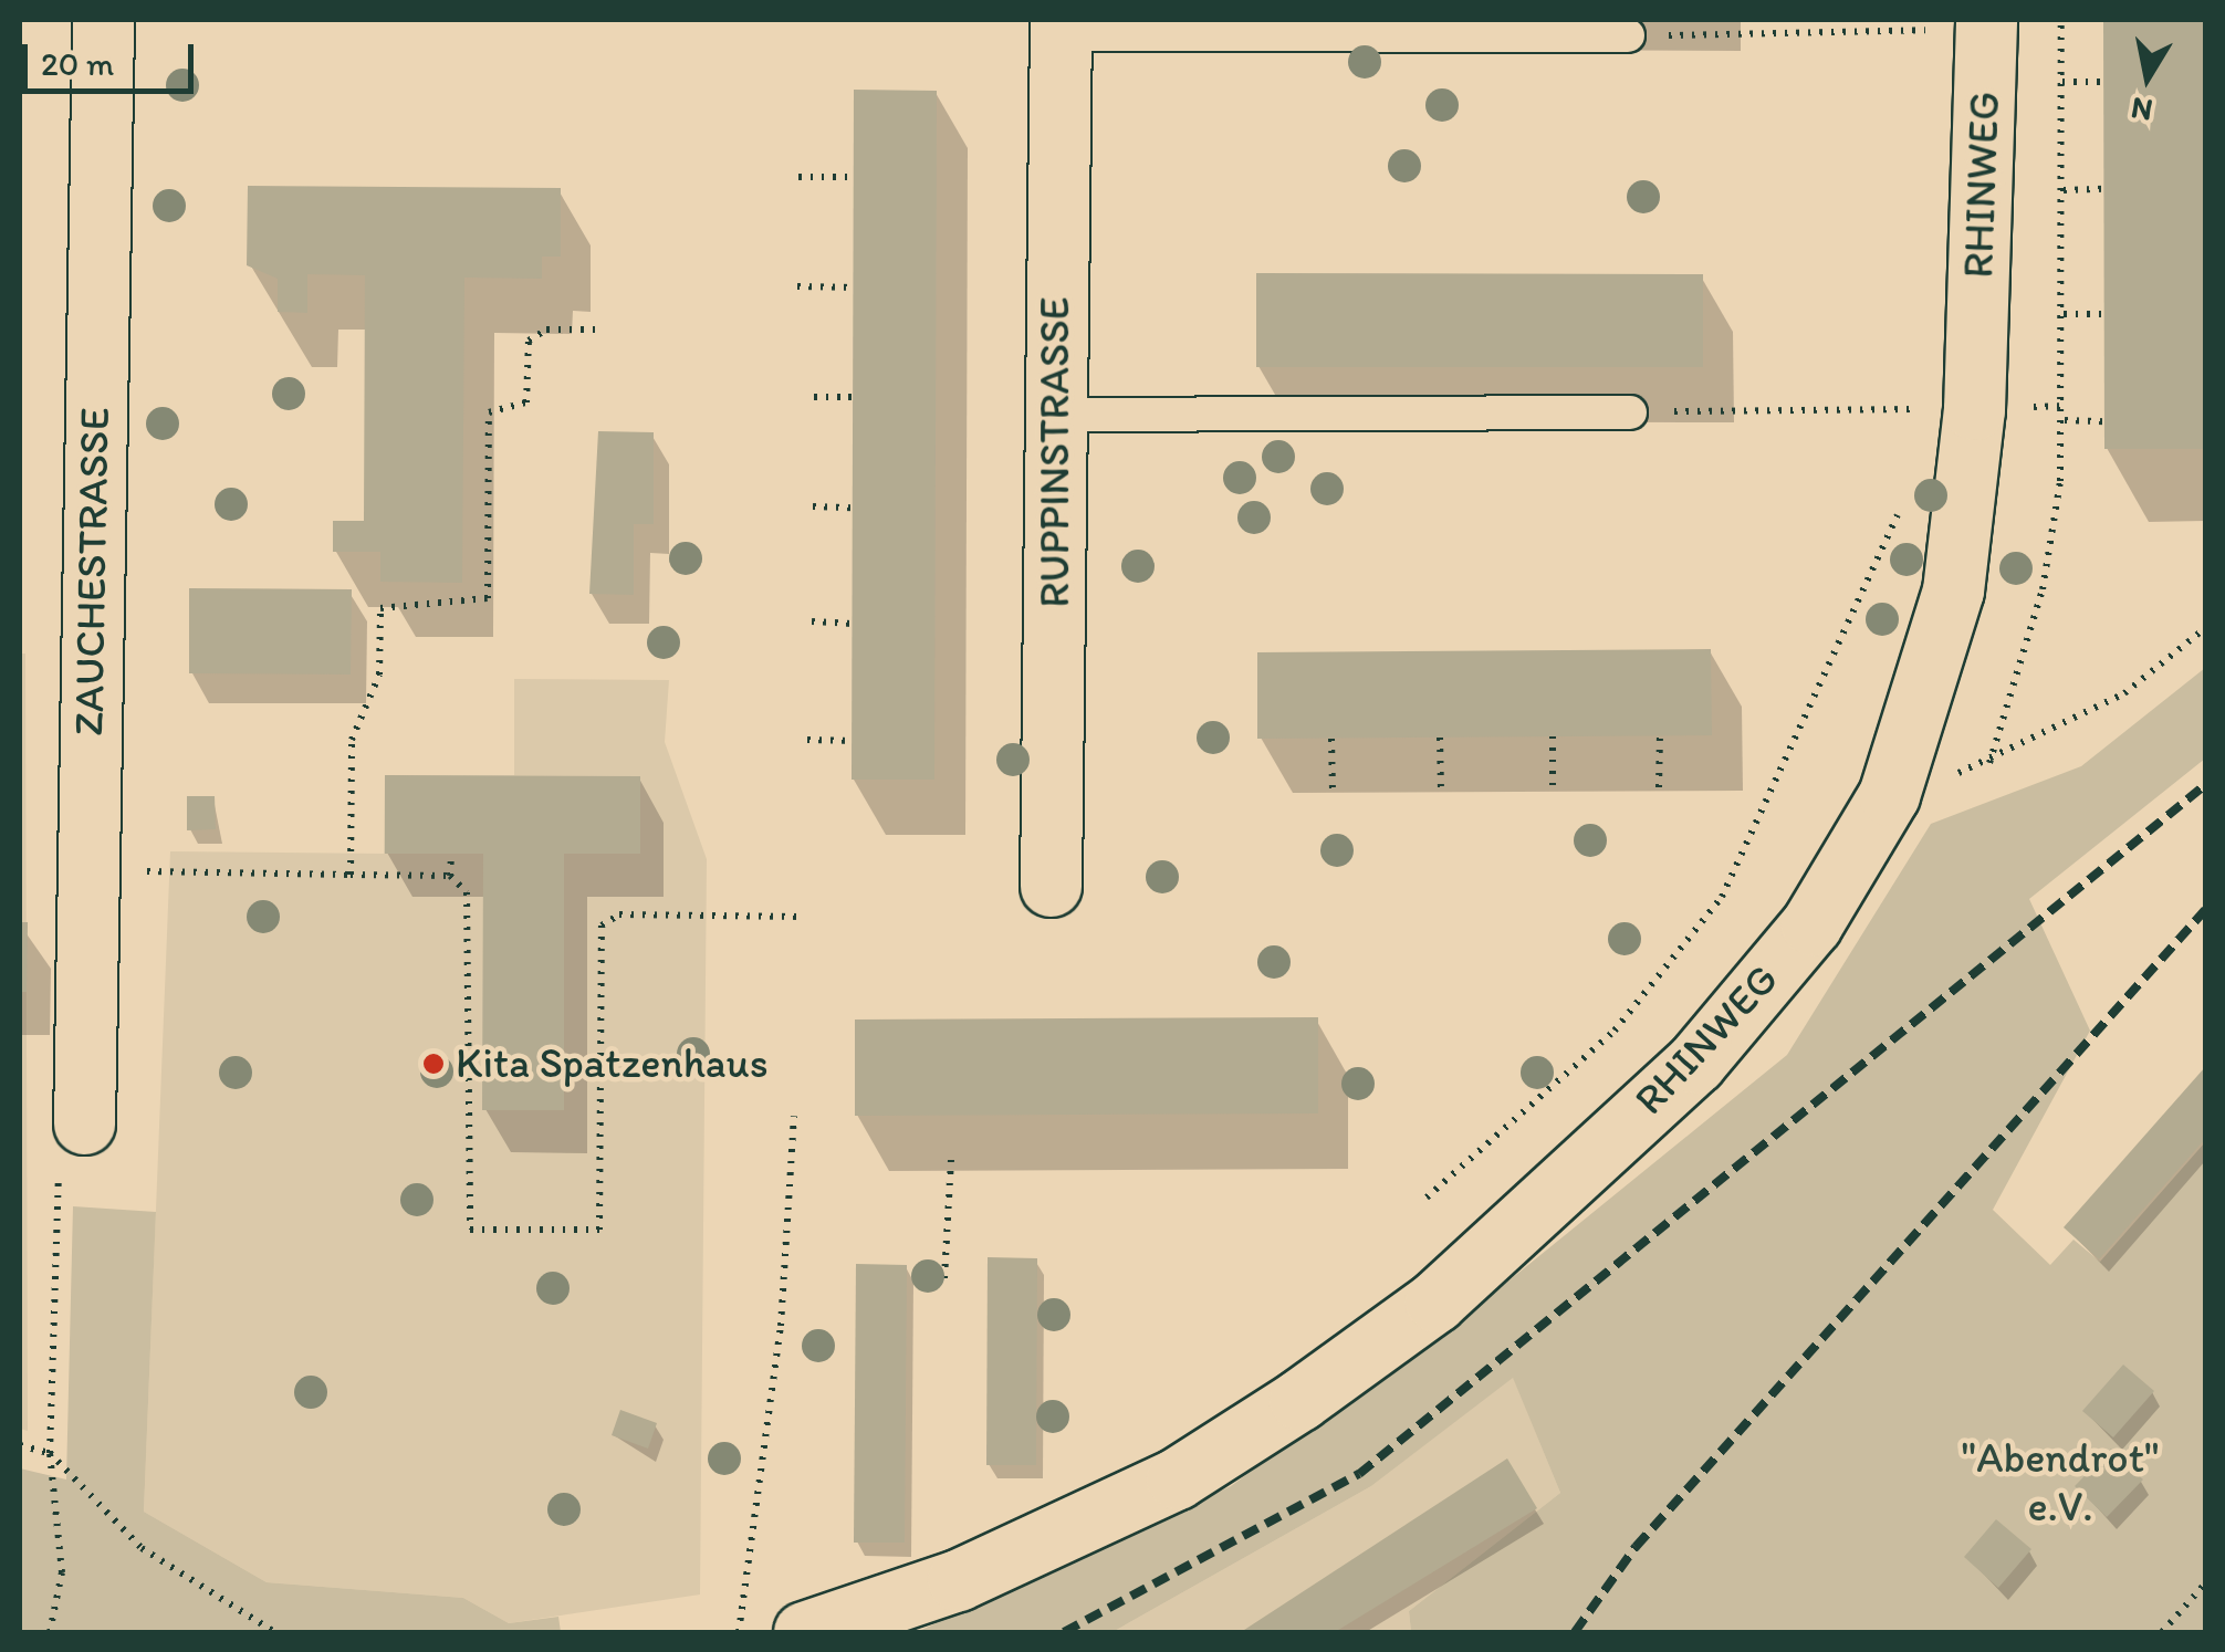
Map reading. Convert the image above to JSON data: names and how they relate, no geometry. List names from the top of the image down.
{
  "streets": {
    "street": ["RHINWEG", "RUPPINSTRASSE", "ZAUCHESTRASSE"]
  },
  "parks": ["\"Abendrot\" e.V."],
  "places": ["Kita Spatzenhaus"],
  "scale_bar": "20 m",
  "north": "bottom"
}
